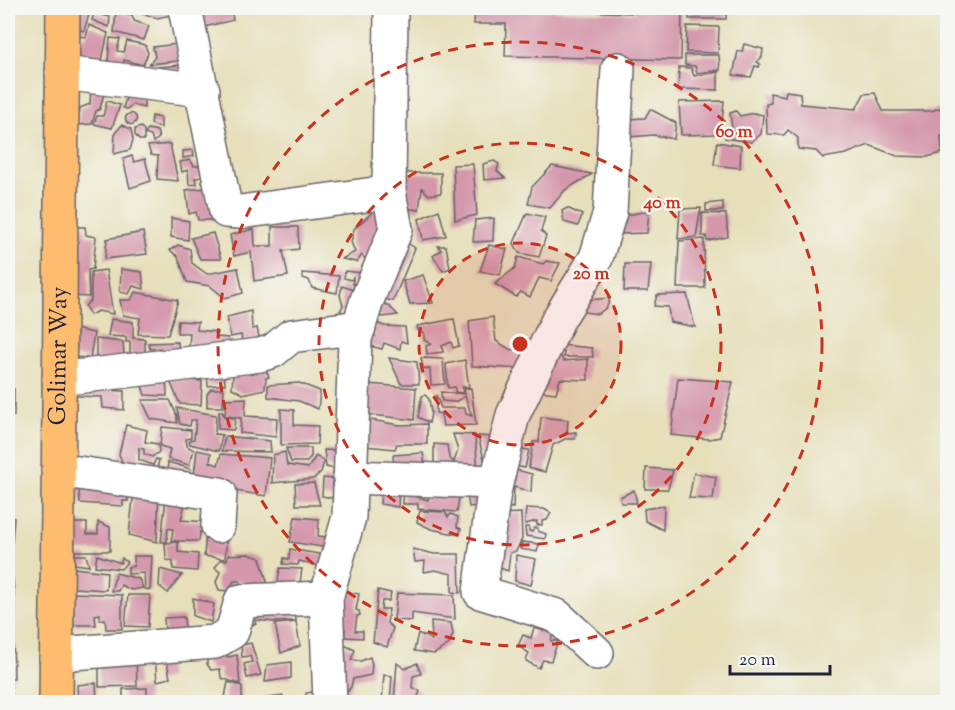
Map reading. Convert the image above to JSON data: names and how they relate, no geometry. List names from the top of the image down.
{
  "streets": {
    "main road": ["Golimar Way"]
  },
  "scale_bar": "20 m",
  "rings": ["60 m", "40 m", "20 m"]
}
